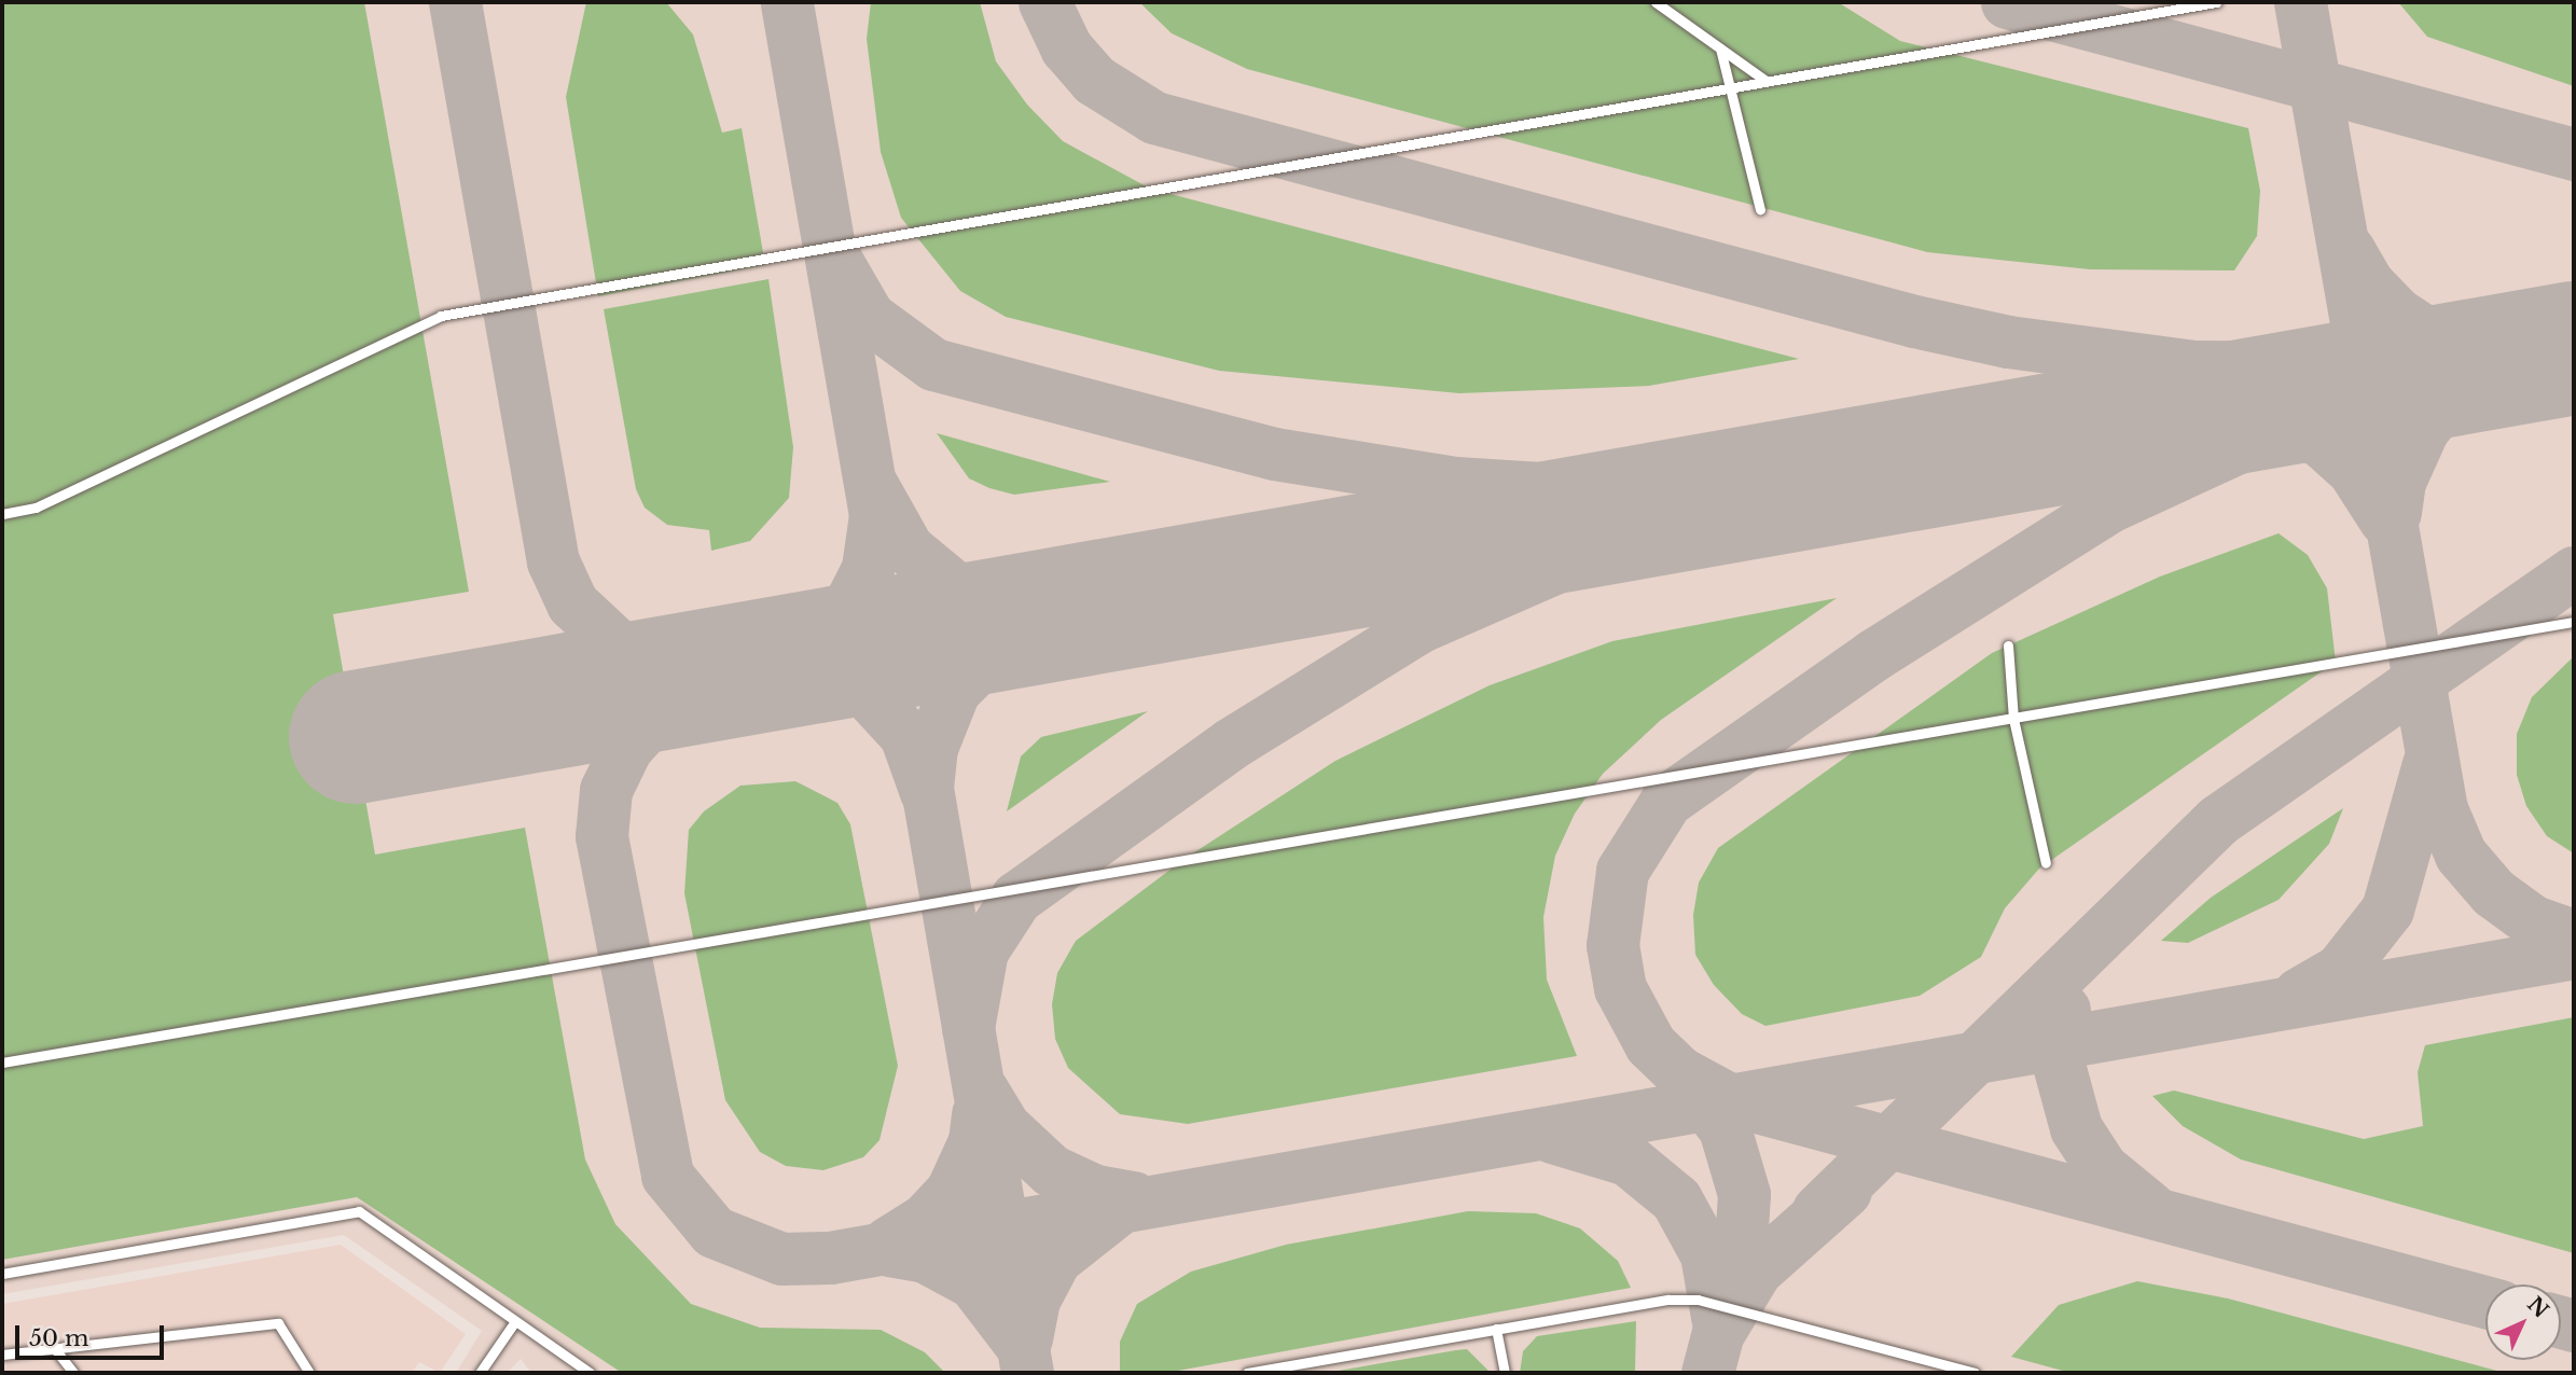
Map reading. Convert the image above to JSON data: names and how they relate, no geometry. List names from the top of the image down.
{
  "scale_bar": "50 m",
  "north": "top right"
}
